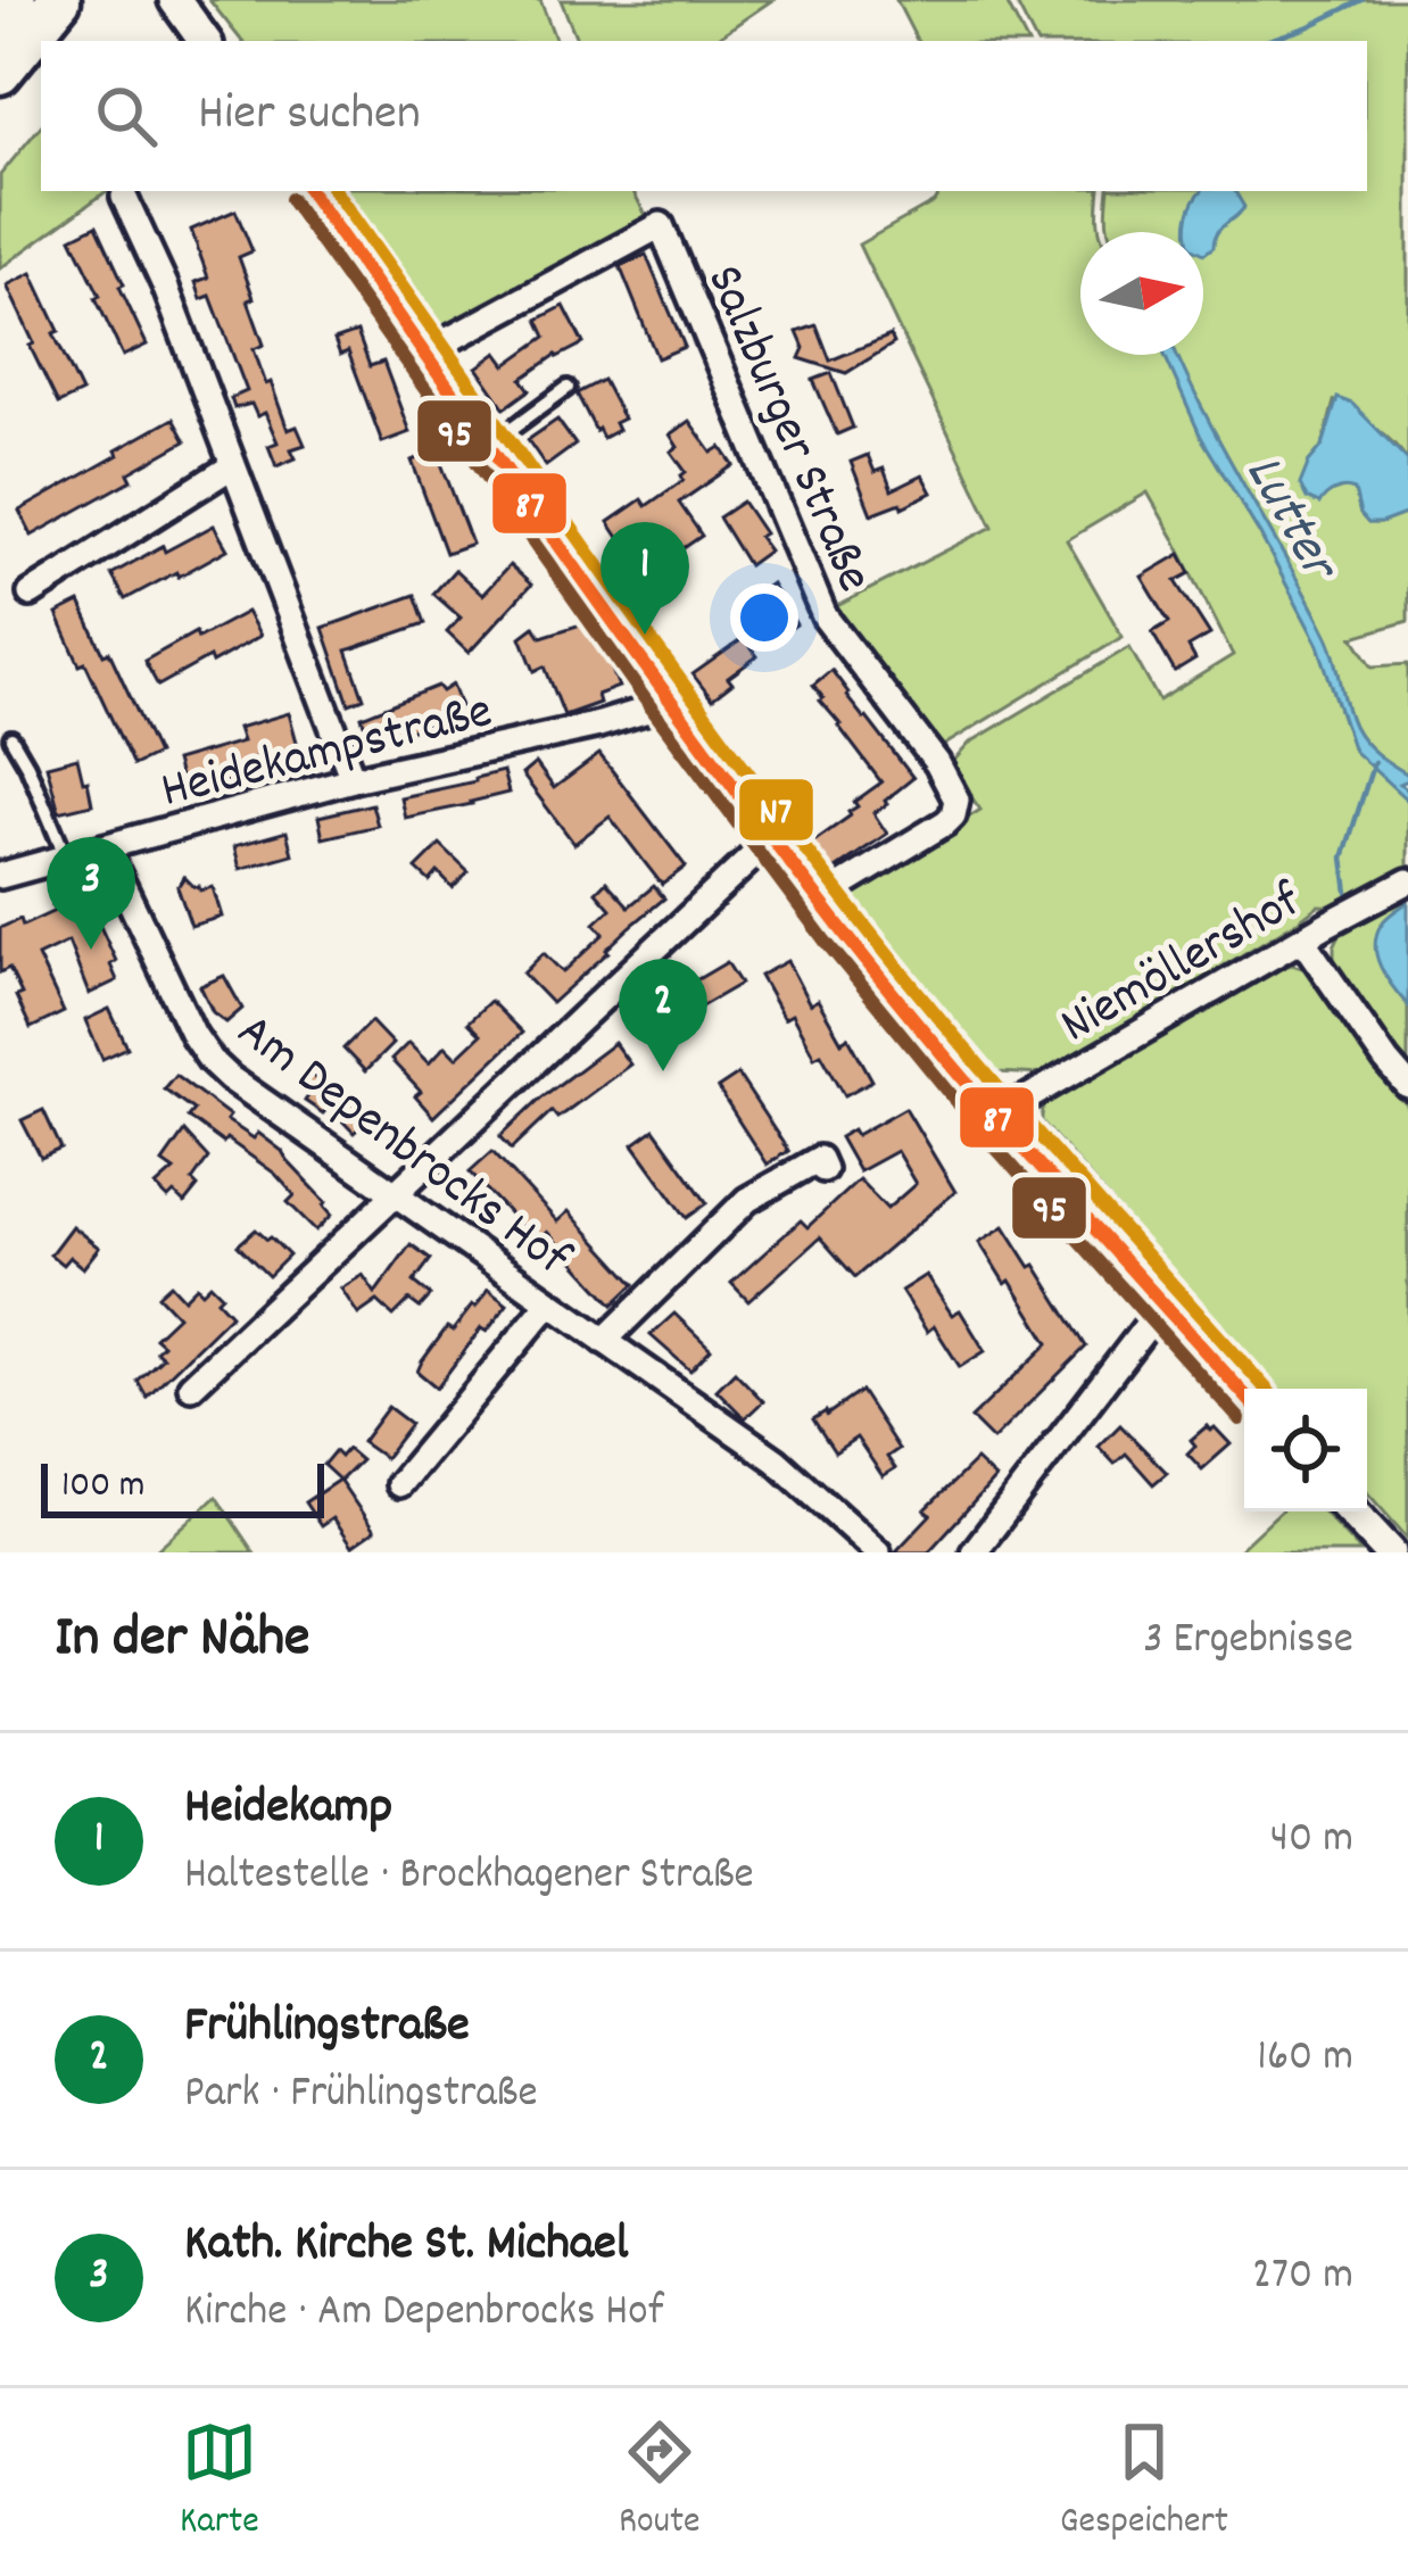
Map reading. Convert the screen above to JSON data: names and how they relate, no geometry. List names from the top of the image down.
{
  "streets": {
    "street": [
      "Salzburger Straße",
      "Heidekampstraße",
      "Niemöllershof",
      "Am Depenbrocks Hof"
    ]
  },
  "crossings": [
    ["Heidekampstraße", "Am Depenbrocks Hof"]
  ],
  "water": ["Lutter"],
  "lines": ["transit line 87", "transit line N7", "transit line 95"],
  "scale_bar": "100 m",
  "north": "right",
  "page": {
    "search": "Hier suchen",
    "pins": ["1", "3", "2"],
    "scale": "100 m",
    "heading": ["In der Nähe", "3 Ergebnisse"],
    "list": [
      {
        "mark": "1",
        "name": "Heidekamp",
        "note": "Haltestelle · Brockhagener Straße",
        "value": "40 m"
      },
      {
        "mark": "2",
        "name": "Frühlingstraße",
        "note": "Park · Frühlingstraße",
        "value": "160 m"
      },
      {
        "mark": "3",
        "name": "Kath. Kirche St. Michael",
        "note": "Kirche · Am Depenbrocks Hof",
        "value": "270 m"
      }
    ],
    "nav": ["Karte", "Route", "Gespeichert"]
  }
}
